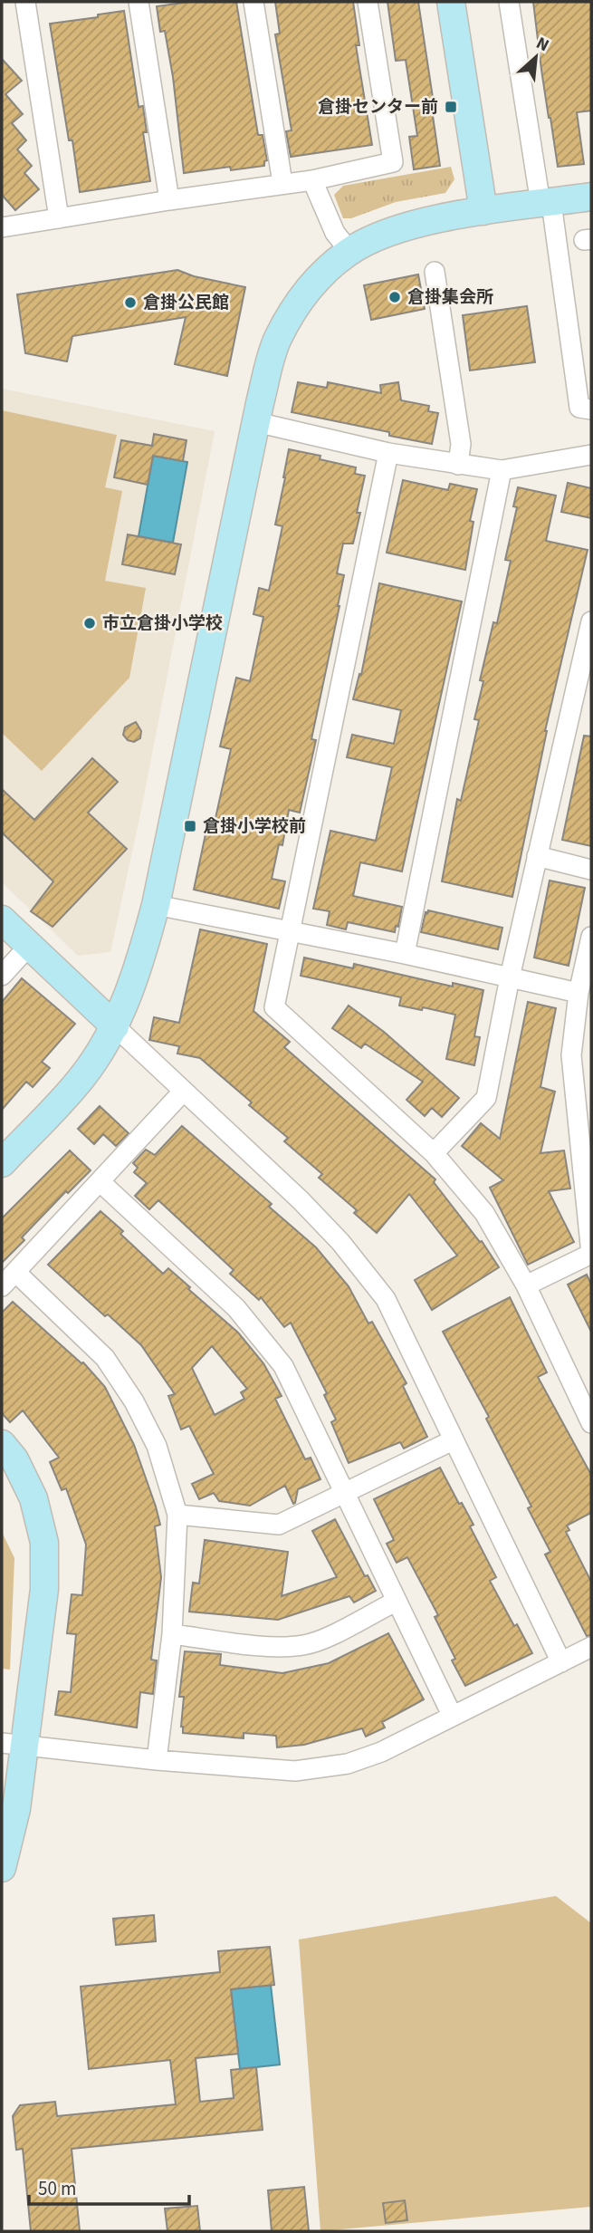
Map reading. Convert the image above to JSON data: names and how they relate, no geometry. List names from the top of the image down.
{
  "places": {
    "transit": ["倉掛センター前", "倉掛小学校前"],
    "other": ["倉掛集会所", "倉掛公民館", "市立倉掛小学校"]
  },
  "scale_bar": "50 m",
  "north": "top right"
}
